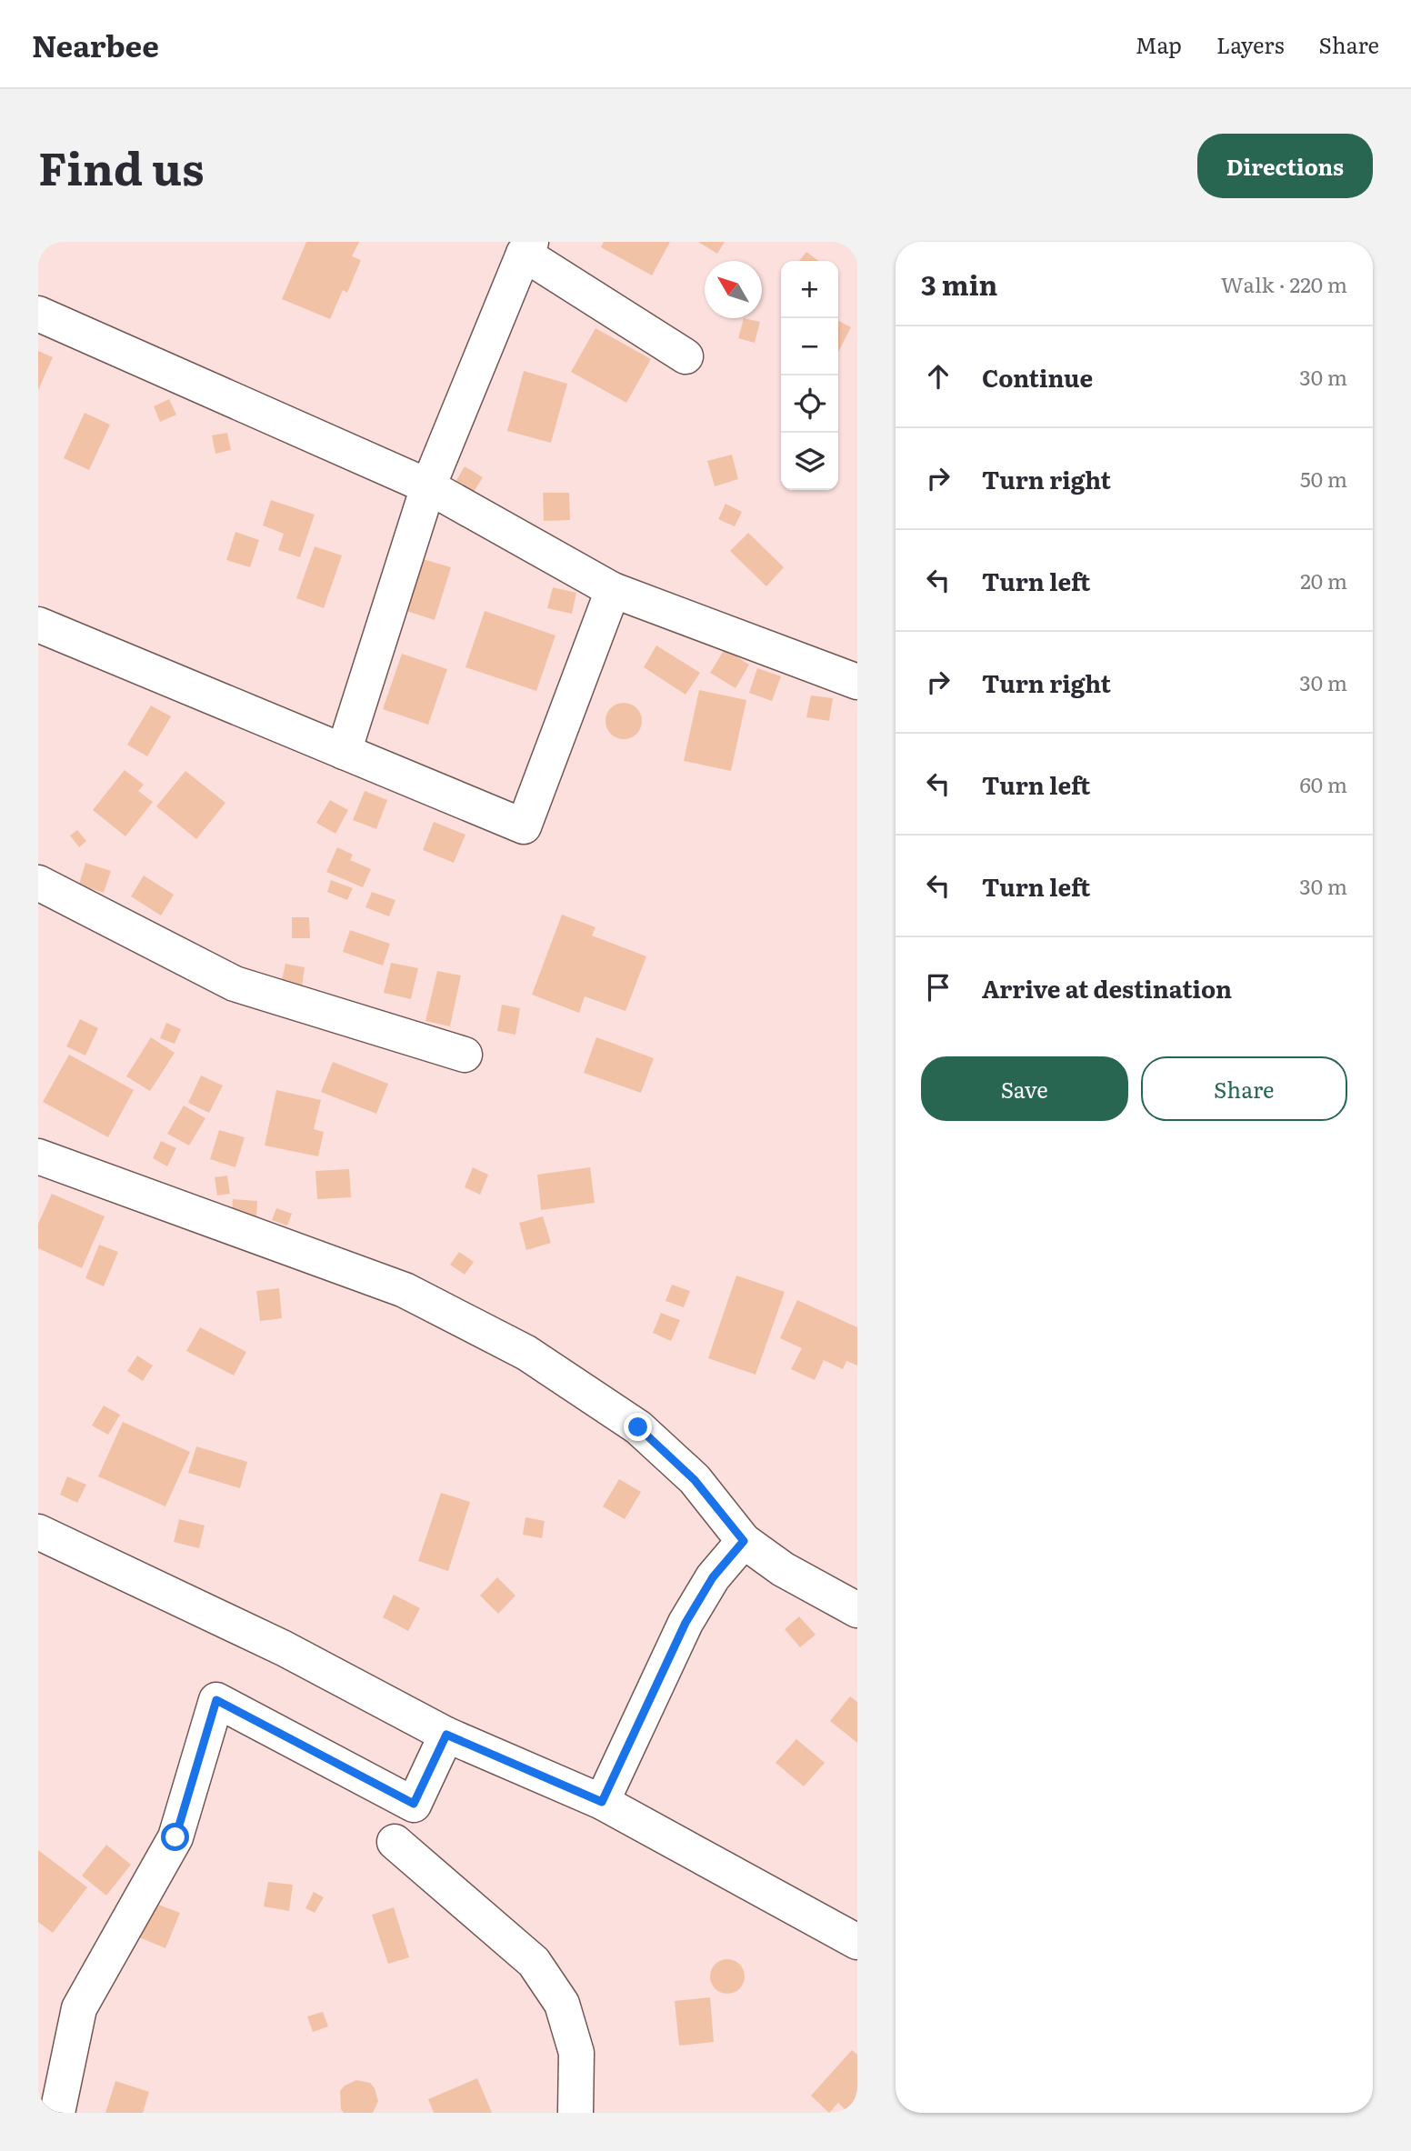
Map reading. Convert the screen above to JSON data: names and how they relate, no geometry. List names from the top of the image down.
{
  "north": "top left",
  "page": {
    "header": "Nearbee",
    "nav": ["Map", "Layers", "Share"],
    "title": "Find us",
    "buttons": [
      "Directions",
      ["Save", "Share"]
    ],
    "heading": ["3 min", "Walk · 220 m"],
    "map_buttons": ["+", "−"],
    "list": [
      ["Continue", "30 m"],
      ["Turn right", "50 m"],
      ["Turn left", "20 m"],
      ["Turn right", "30 m"],
      ["Turn left", "60 m"],
      ["Turn left", "30 m"],
      "Arrive at destination"
    ]
  }
}
